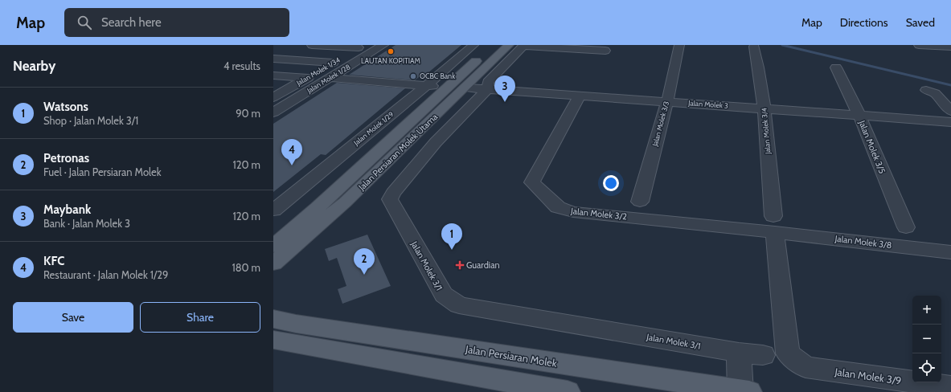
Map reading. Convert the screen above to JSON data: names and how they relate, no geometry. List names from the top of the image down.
{
  "streets": {
    "main road": ["Jalan Persiaran Molek Utama", "Jalan Persiaran Molek"],
    "street": [
      "Jalan Molek 1/34",
      "Jalan Molek 1/28",
      "Jalan Molek 3",
      "Jalan Molek 3/3",
      "Jalan Molek 1/29",
      "Jalan Molek 3/4",
      "Jalan Molek 3/5",
      "Jalan Molek 3/2",
      "Jalan Molek 3/8",
      "Jalan Molek 3/1",
      "Jalan Molek 3/9"
    ]
  },
  "crossings": [
    ["Jalan Molek 3", "Jalan Molek 3/3"],
    ["Jalan Molek 3", "Jalan Molek 3/4"],
    ["Jalan Molek 3", "Jalan Molek 3/5"],
    ["Jalan Molek 3", "Jalan Molek 3/2"],
    ["Jalan Molek 3", "Jalan Molek 3/1"],
    ["Jalan Molek 3/4", "Jalan Molek 3/2"],
    ["Jalan Molek 3/4", "Jalan Molek 3/8"],
    ["Jalan Molek 3/4", "Jalan Molek 3/9"],
    ["Jalan Molek 3/2", "Jalan Molek 3/8"]
  ],
  "places": {
    "other": ["LAUTAN KOPITIAM", "OCBC Bank"],
    "health": ["Guardian"]
  },
  "page": {
    "header": "Map",
    "search": "Search here",
    "nav": ["Map", "Directions", "Saved"],
    "heading": ["Nearby", "4 results"],
    "pins": [
      "3",
      "4",
      "1",
      "2"
    ],
    "list": [
      {
        "mark": "1",
        "name": "Watsons",
        "note": "Shop · Jalan Molek 3/1",
        "value": "90 m"
      },
      {
        "mark": "2",
        "name": "Petronas",
        "note": "Fuel · Jalan Persiaran Molek",
        "value": "120 m"
      },
      {
        "mark": "3",
        "name": "Maybank",
        "note": "Bank · Jalan Molek 3",
        "value": "120 m"
      },
      {
        "mark": "4",
        "name": "KFC",
        "note": "Restaurant · Jalan Molek 1/29",
        "value": "180 m"
      }
    ],
    "buttons": ["Save", "Share"],
    "map_buttons": ["+", "−"]
  }
}
